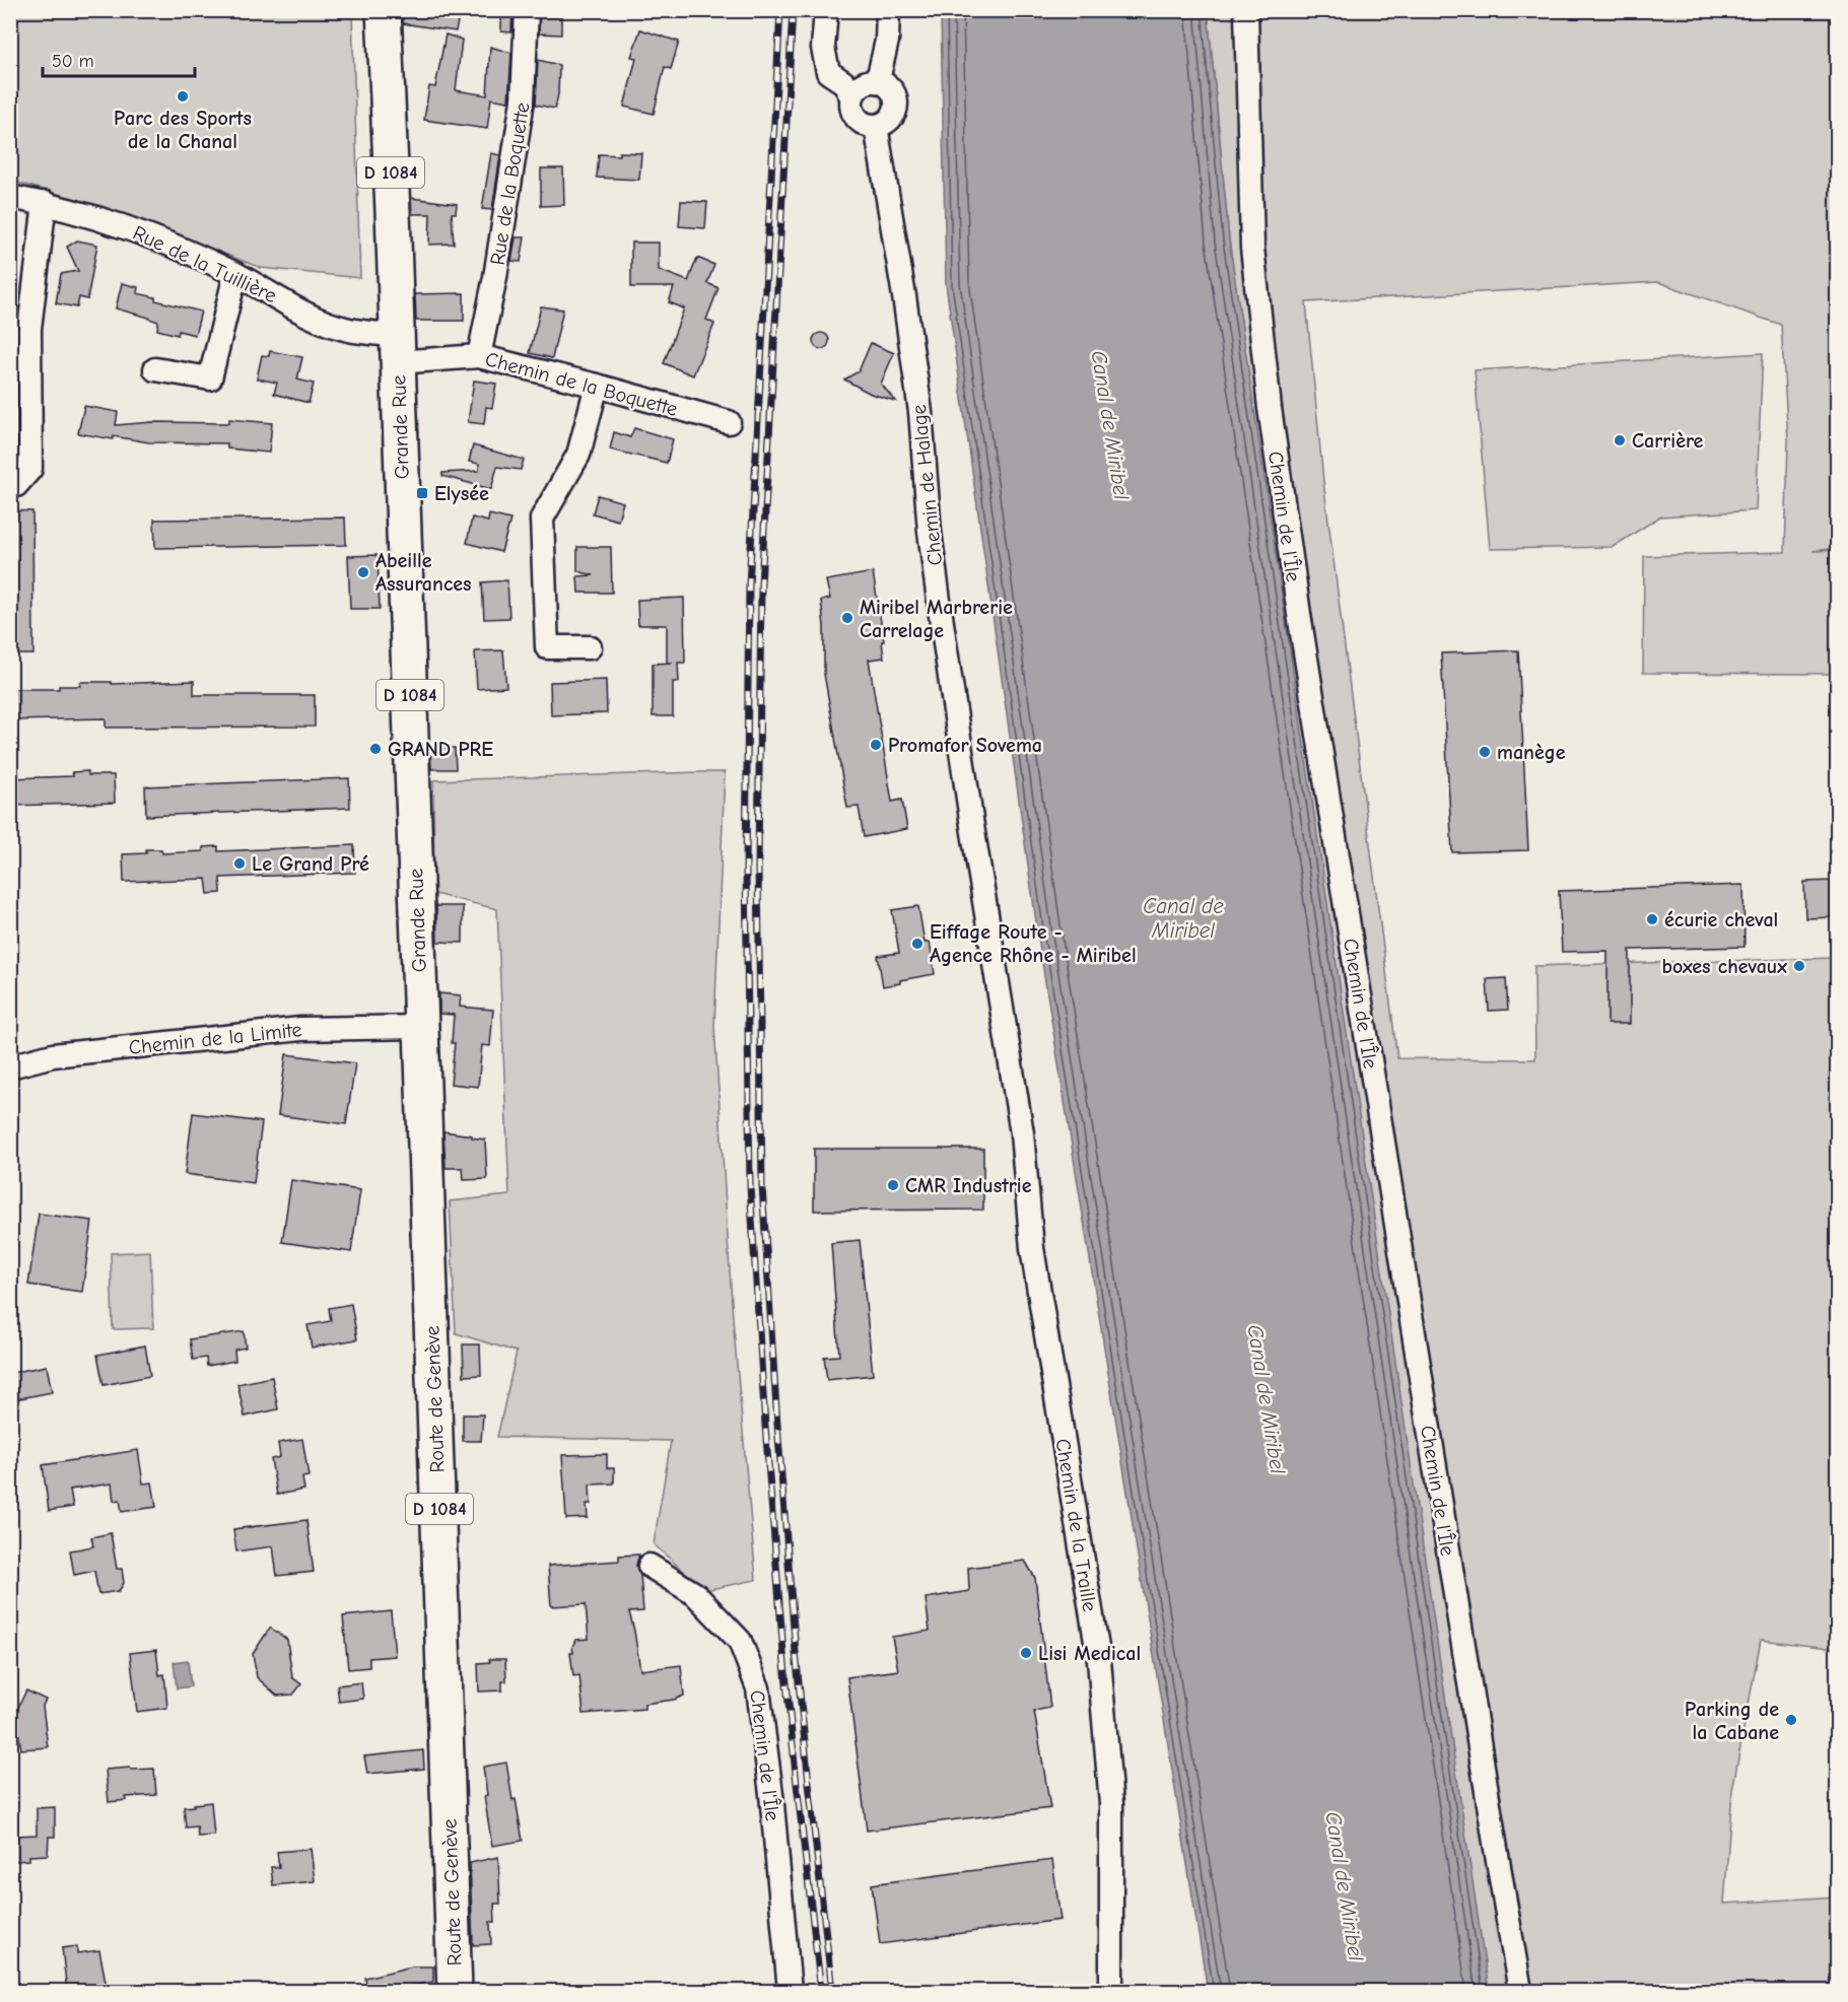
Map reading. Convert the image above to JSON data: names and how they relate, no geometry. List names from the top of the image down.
{
  "streets": {
    "main road": ["D 1084", "Grande Rue", "Route de Genève"],
    "street": [
      "Rue de la Boquette",
      "Rue de la Tuillière",
      "Chemin de la Boquette",
      "Chemin de Halage",
      "Chemin de l'Île",
      "Chemin de la Limite",
      "Chemin de la Traille"
    ]
  },
  "crossings": [
    ["Rue de la Boquette", "Chemin de la Boquette"],
    ["Rue de la Tuillière", "Chemin de la Boquette"],
    ["Rue de la Tuillière", "Grande Rue"],
    ["Chemin de la Boquette", "Grande Rue"],
    ["Grande Rue", "Chemin de la Limite"],
    ["Grande Rue", "Route de Genève"],
    ["Chemin de Halage", "Chemin de la Traille"],
    ["Chemin de la Limite", "Route de Genève"]
  ],
  "water": ["Canal de Miribel"],
  "places": {
    "other": [
      "Parc des Sports de la Chanal",
      "Carrière",
      "Abeille Assurances",
      "Miribel Marbrerie Carrelage",
      "Promafor Sovema",
      "GRAND PRE",
      "manège",
      "Le Grand Pré",
      "écurie cheval",
      "Eiffage Route - Agence Rhône - Miribel",
      "boxes chevaux",
      "CMR Industrie",
      "Lisi Medical",
      "Parking de la Cabane"
    ],
    "transit": ["Elysée"]
  },
  "scale_bar": "50 m"
}
